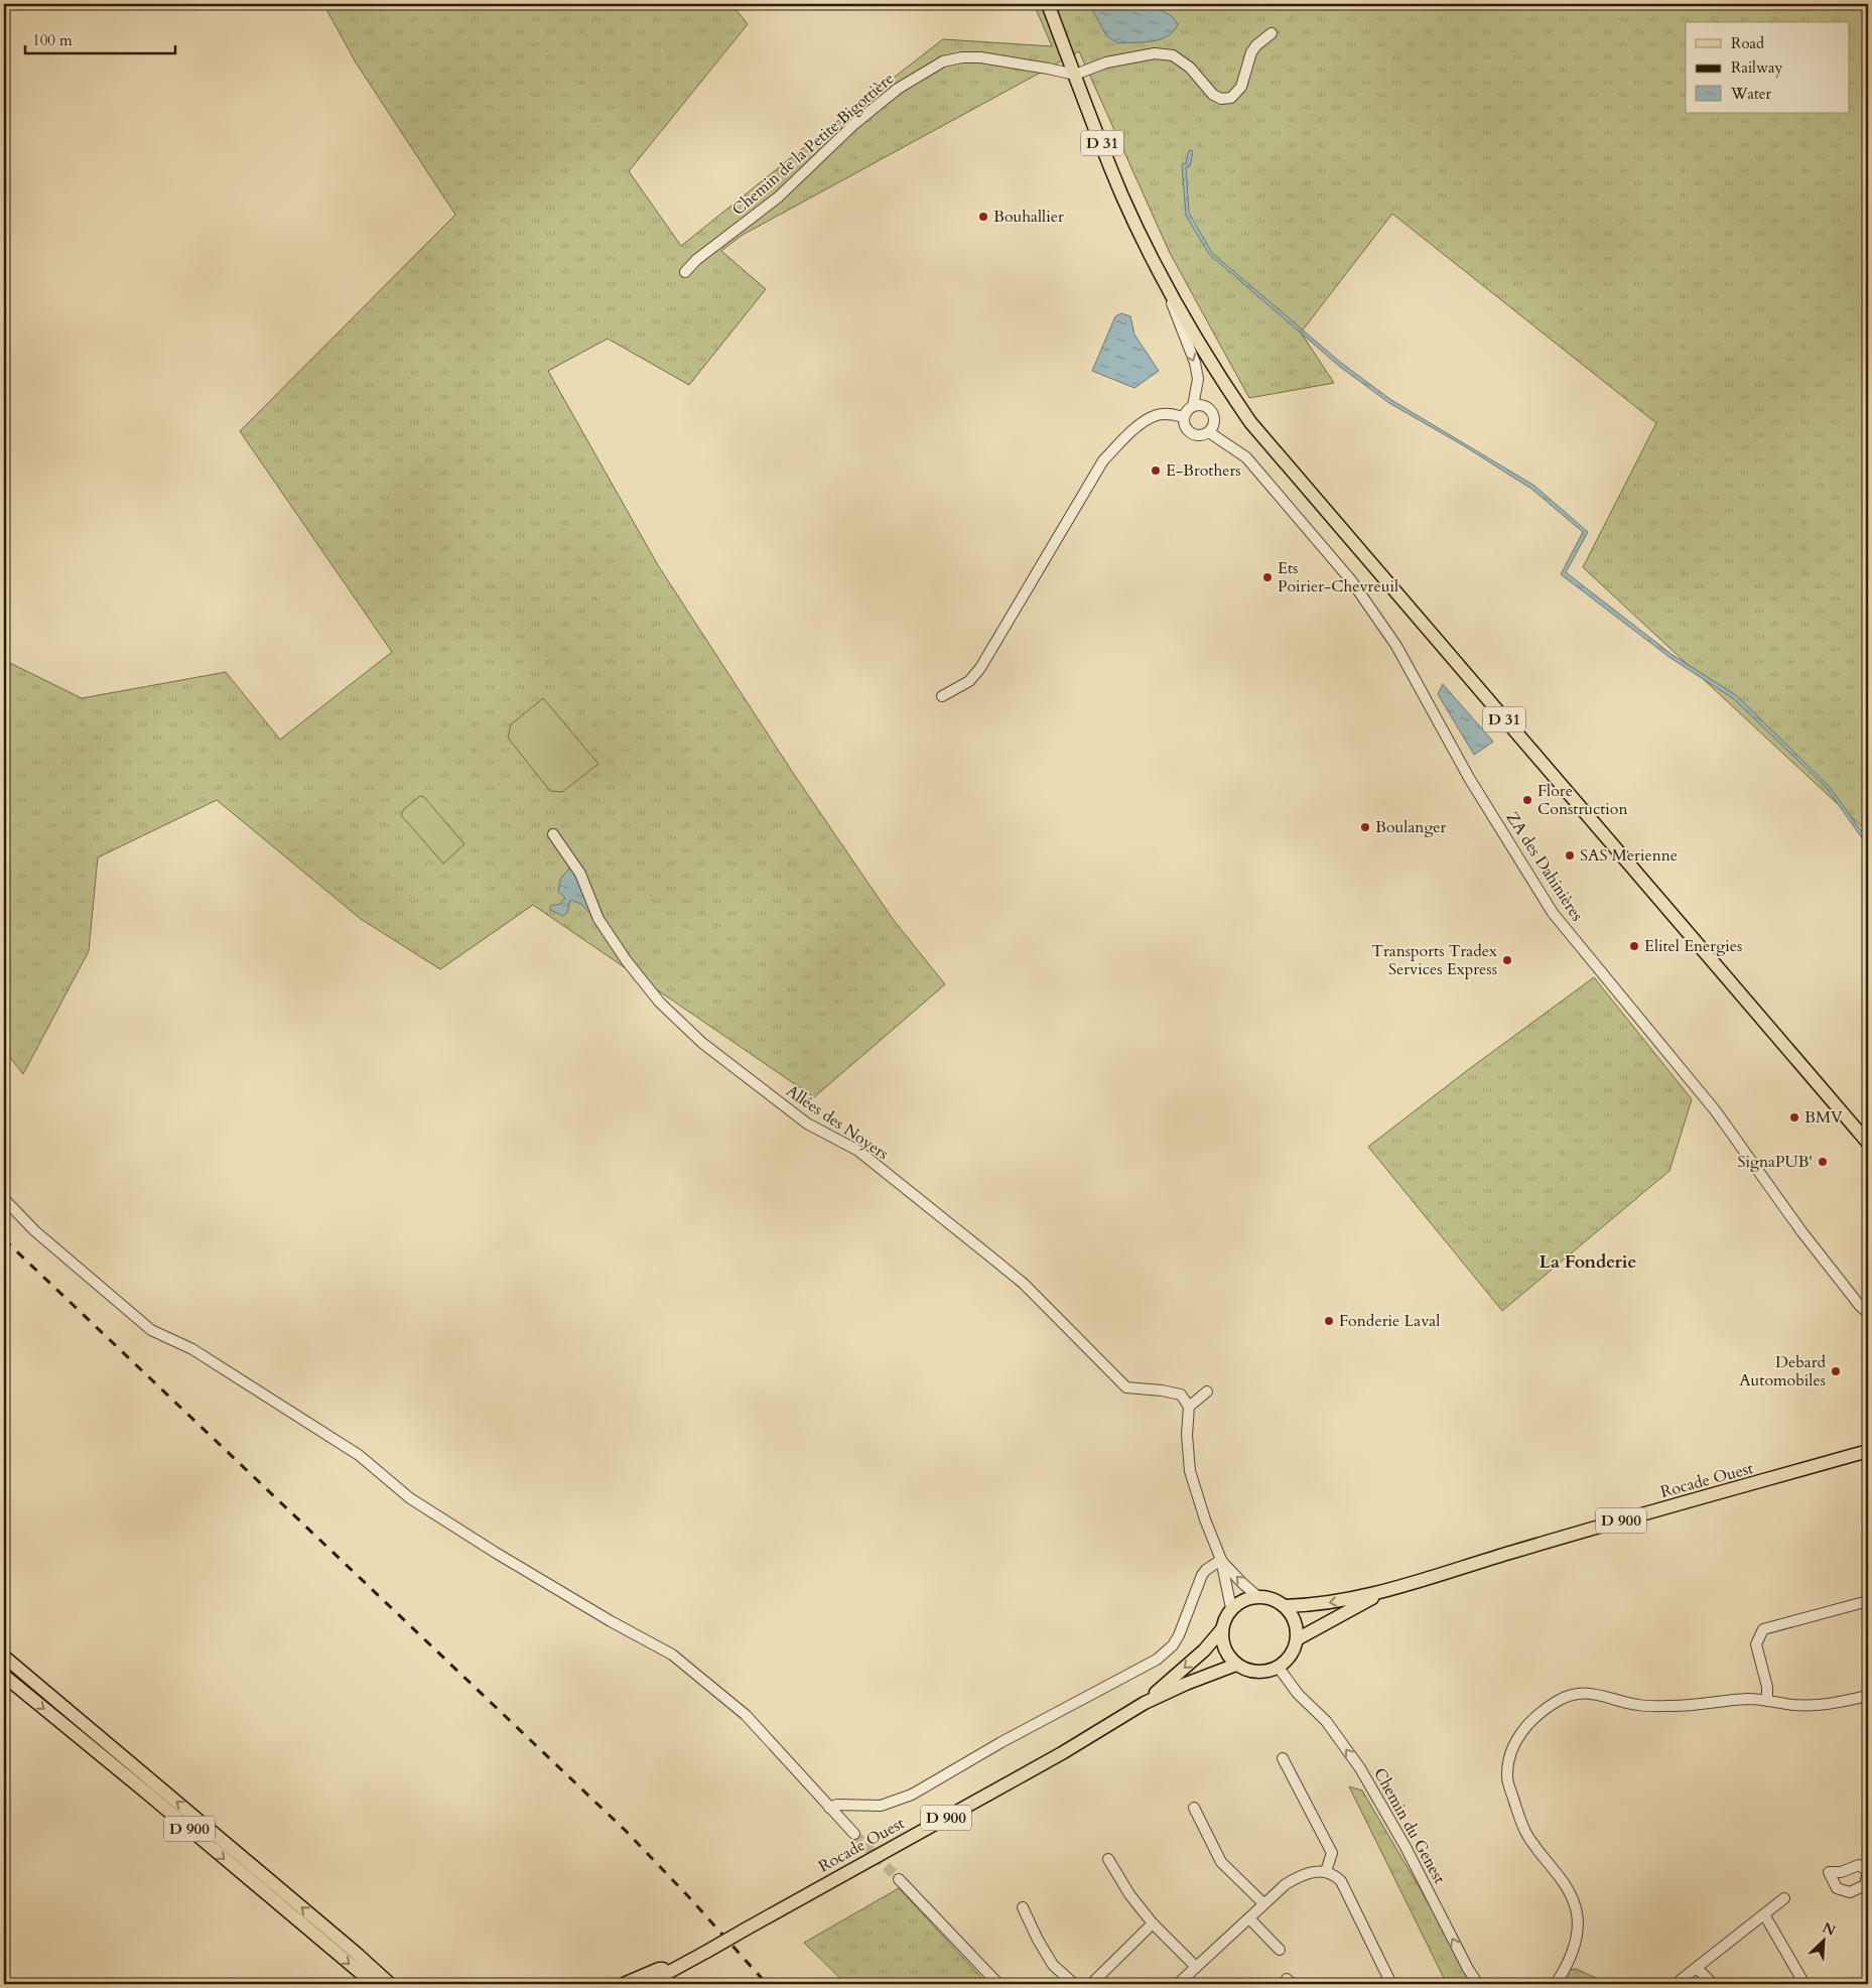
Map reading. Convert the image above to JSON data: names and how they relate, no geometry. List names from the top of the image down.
{
  "streets": {
    "main road": ["D 31", "Rocade Ouest", "D 900"],
    "street": [
      "Chemin de la Petite Bigottière",
      "ZA des Dahinières",
      "Allées des Noyers",
      "Chemin du Genest"
    ]
  },
  "crossings": [
    ["D 31", "Chemin de la Petite Bigottière"],
    ["Rocade Ouest", "Chemin du Genest"]
  ],
  "districts": ["La Fonderie"],
  "places": [
    "Bouhallier",
    "E-Brothers",
    "Ets Poirier-Chevreuil",
    "Flore Construction",
    "Boulanger",
    "SAS Merienne",
    "Elitel Energies",
    "Transports Tradex Services Express",
    "BMV",
    "SignaPUB'",
    "Fonderie Laval",
    "Debard Automobiles"
  ],
  "legend": ["Road", "Railway", "Water"],
  "scale_bar": "100 m",
  "north": "top right"
}
